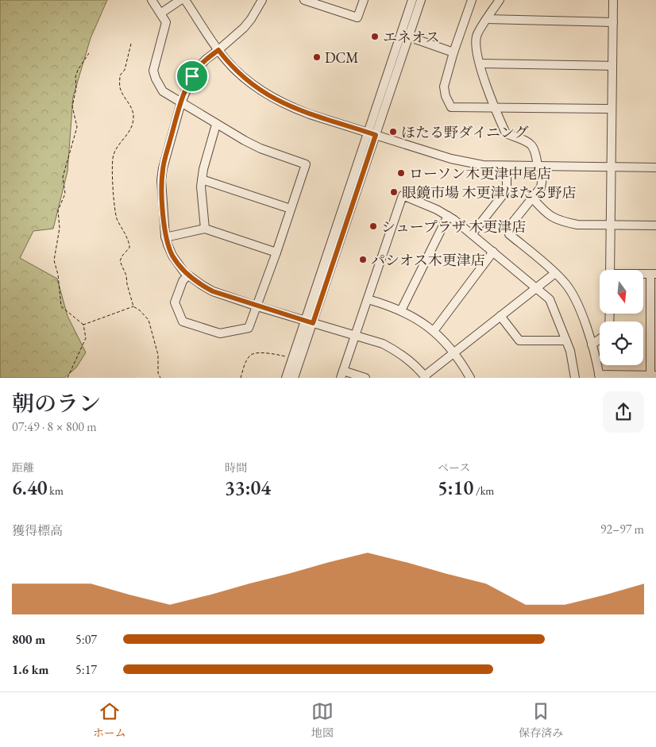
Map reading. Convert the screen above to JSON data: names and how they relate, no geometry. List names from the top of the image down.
{
  "places": [
    "エネオス",
    "DCM",
    "ほたる野ダイニング",
    "ローソン木更津中尾店",
    "眼鏡市場 木更津ほたる野店",
    "シュープラザ 木更津店",
    "パシオス木更津店"
  ],
  "north": "bottom",
  "page": {
    "heading": ["朝のラン", "07:49 · 8 × 800 m"],
    "stats": [
      ["距離", "6.40 km"],
      ["時間", "33:04"],
      ["ペース", "5:10 /km"]
    ],
    "chart": ["獲得標高", "92–97 m"],
    "list": [
      {
        "name": "800 m",
        "note": "5:07"
      },
      {
        "name": "1.6 km",
        "note": "5:17"
      }
    ],
    "tabs": ["ホーム", "地図", "保存済み"]
  }
}
